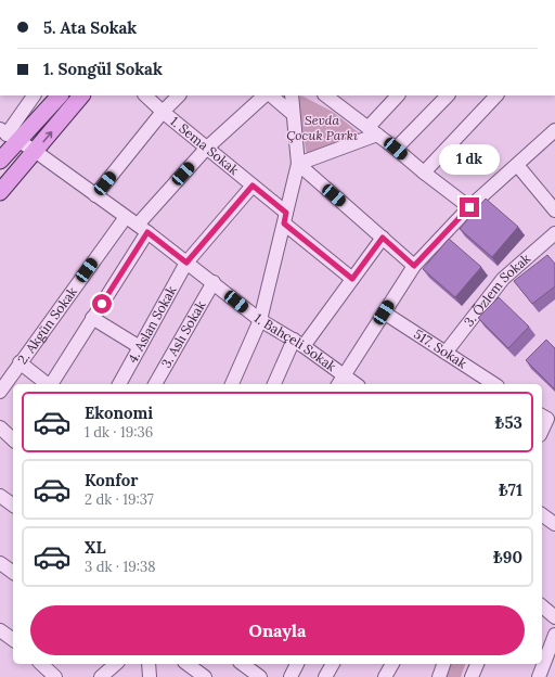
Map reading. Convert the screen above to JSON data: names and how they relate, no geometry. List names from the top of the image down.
{
  "streets": {
    "street": [
      "1. Sema Sokak",
      "3. Özlem Sokak",
      "4. Aslan Sokak",
      "2. Akgün Sokak",
      "3. Aslı Sokak",
      "1. Bahçeli Sokak",
      "517. Sokak"
    ]
  },
  "crossings": [
    ["1. Sema Sokak", "4. Aslan Sokak"],
    ["3. Özlem Sokak", "517. Sokak"],
    ["4. Aslan Sokak", "1. Bahçeli Sokak"],
    ["2. Akgün Sokak", "1. Bahçeli Sokak"],
    ["3. Aslı Sokak", "1. Bahçeli Sokak"]
  ],
  "parks": ["Sevda Çocuk Parkı"],
  "page": {
    "banner": ["5. Ata Sokak", "1. Songül Sokak"],
    "bubble": "1 dk",
    "list": [
      {
        "name": "Ekonomi",
        "note": "1 dk · 19:36",
        "value": "₺53"
      },
      {
        "name": "Konfor",
        "note": "2 dk · 19:37",
        "value": "₺71"
      },
      {
        "name": "XL",
        "note": "3 dk · 19:38",
        "value": "₺90"
      }
    ],
    "buttons": "Onayla"
  }
}
